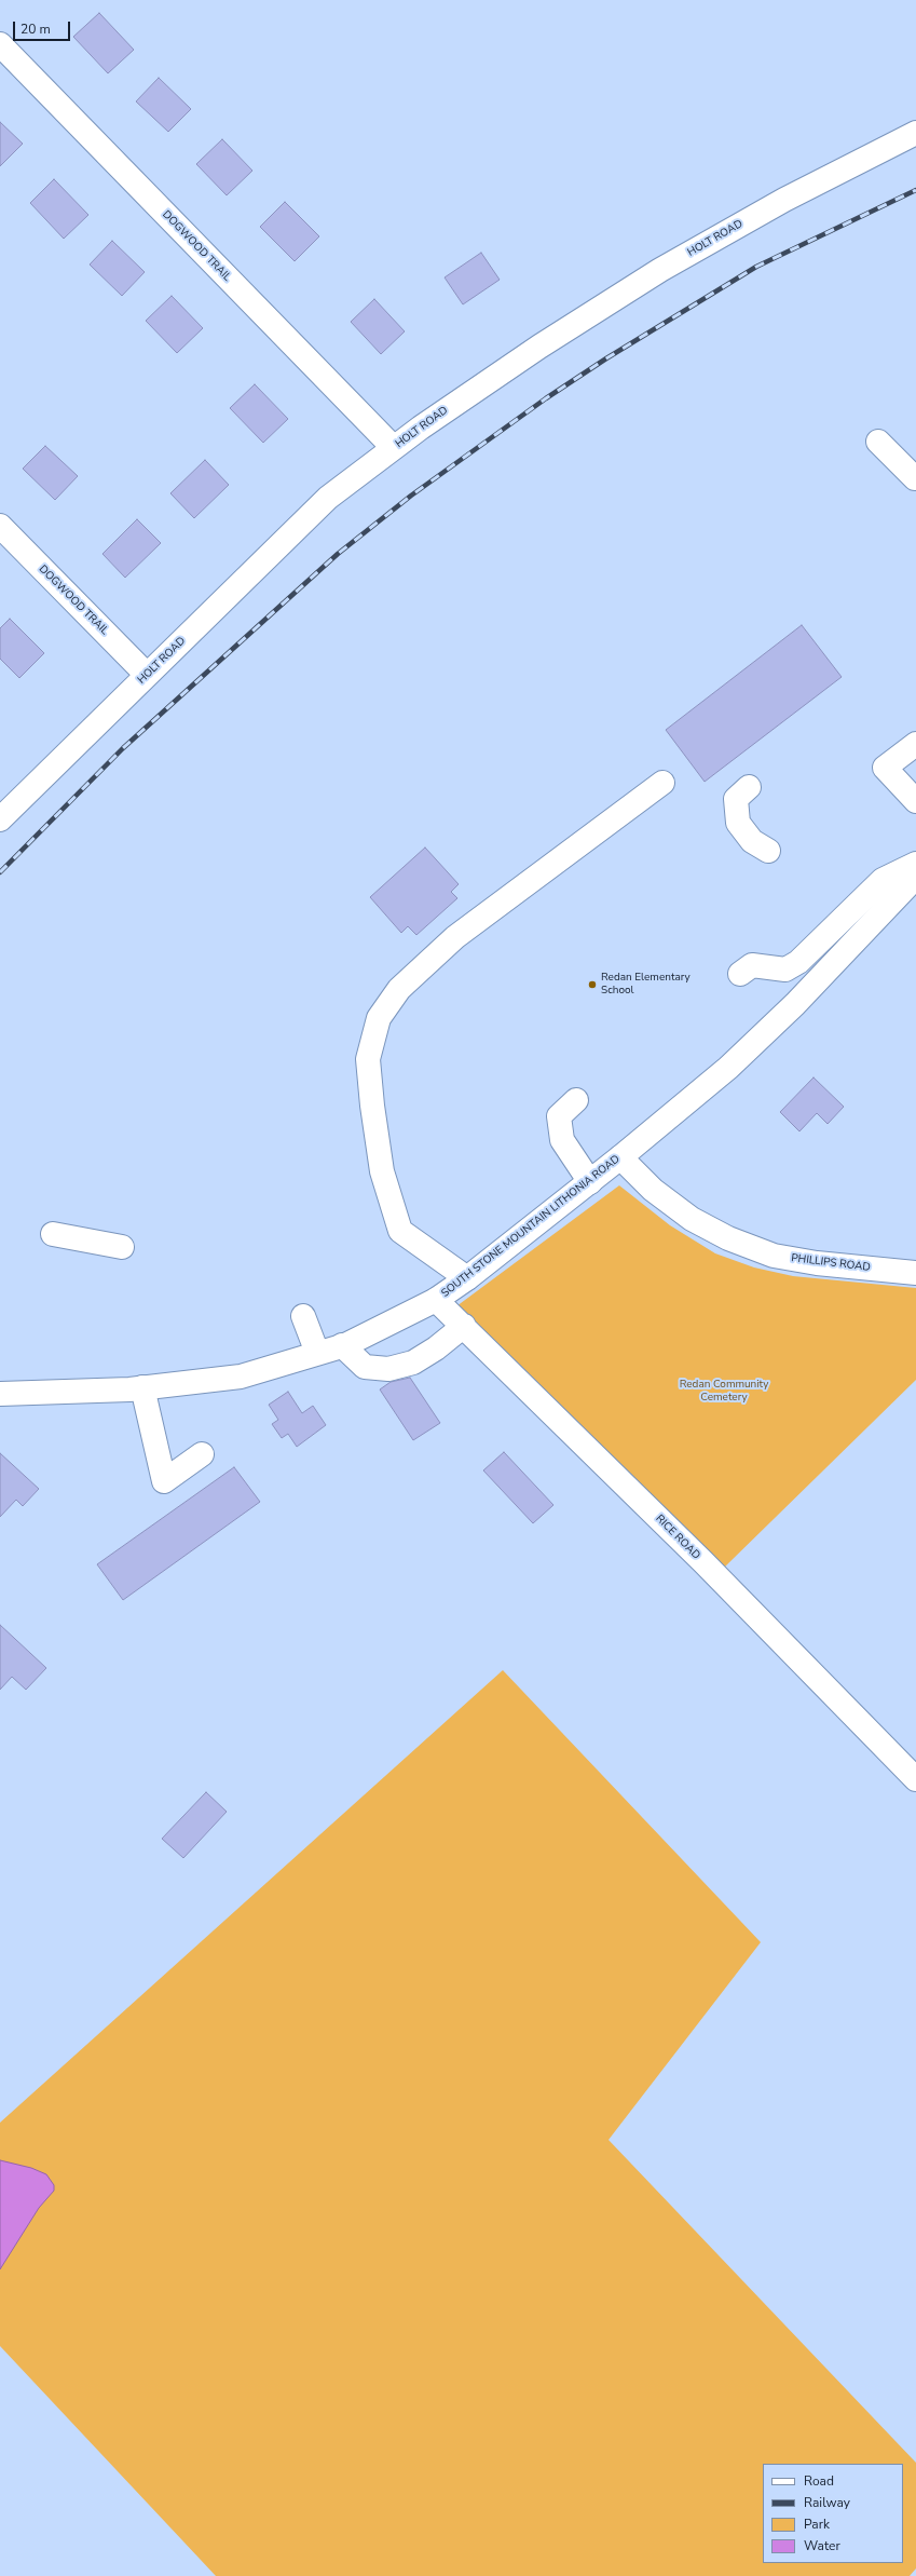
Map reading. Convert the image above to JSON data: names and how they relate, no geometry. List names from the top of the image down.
{
  "streets": {
    "street": [
      "HOLT ROAD",
      "DOGWOOD TRAIL",
      "SOUTH STONE MOUNTAIN LITHONIA ROAD",
      "PHILLIPS ROAD",
      "RICE ROAD"
    ]
  },
  "crossings": [
    ["HOLT ROAD", "DOGWOOD TRAIL"],
    ["SOUTH STONE MOUNTAIN LITHONIA ROAD", "PHILLIPS ROAD"],
    ["SOUTH STONE MOUNTAIN LITHONIA ROAD", "RICE ROAD"]
  ],
  "parks": ["Redan Community Cemetery"],
  "places": ["Redan Elementary School"],
  "legend": [
    "Road",
    "Railway",
    "Park",
    "Water"
  ],
  "scale_bar": "20 m"
}
